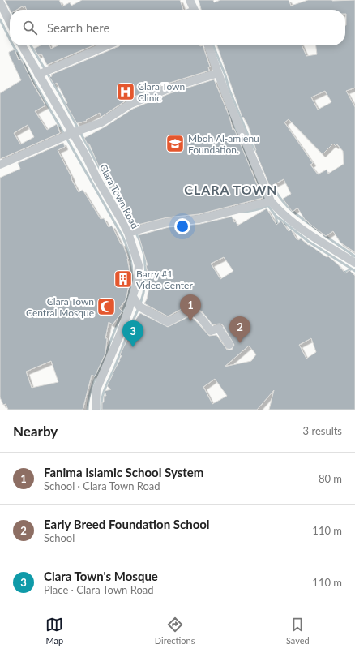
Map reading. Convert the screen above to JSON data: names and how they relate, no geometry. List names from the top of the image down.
{
  "streets": {
    "street": ["Clara Town Road"]
  },
  "districts": ["CLARA TOWN"],
  "places": {
    "hospital": ["Clara Town Clinic"],
    "school or university": ["Mboh Al-amienu Foundation."],
    "building": ["Barry #1 Video Center"],
    "mosque": ["Clara Town Central Mosque"]
  },
  "page": {
    "search": "Search here",
    "pins": ["1", "2", "3"],
    "heading": ["Nearby", "3 results"],
    "list": [
      {
        "mark": "1",
        "name": "Fanima Islamic School System",
        "note": "School · Clara Town Road",
        "value": "80 m"
      },
      {
        "mark": "2",
        "name": "Early Breed Foundation School",
        "note": "School",
        "value": "110 m"
      },
      {
        "mark": "3",
        "name": "Clara Town's Mosque",
        "note": "Place · Clara Town Road",
        "value": "110 m"
      }
    ],
    "nav": ["Map", "Directions", "Saved"]
  }
}
